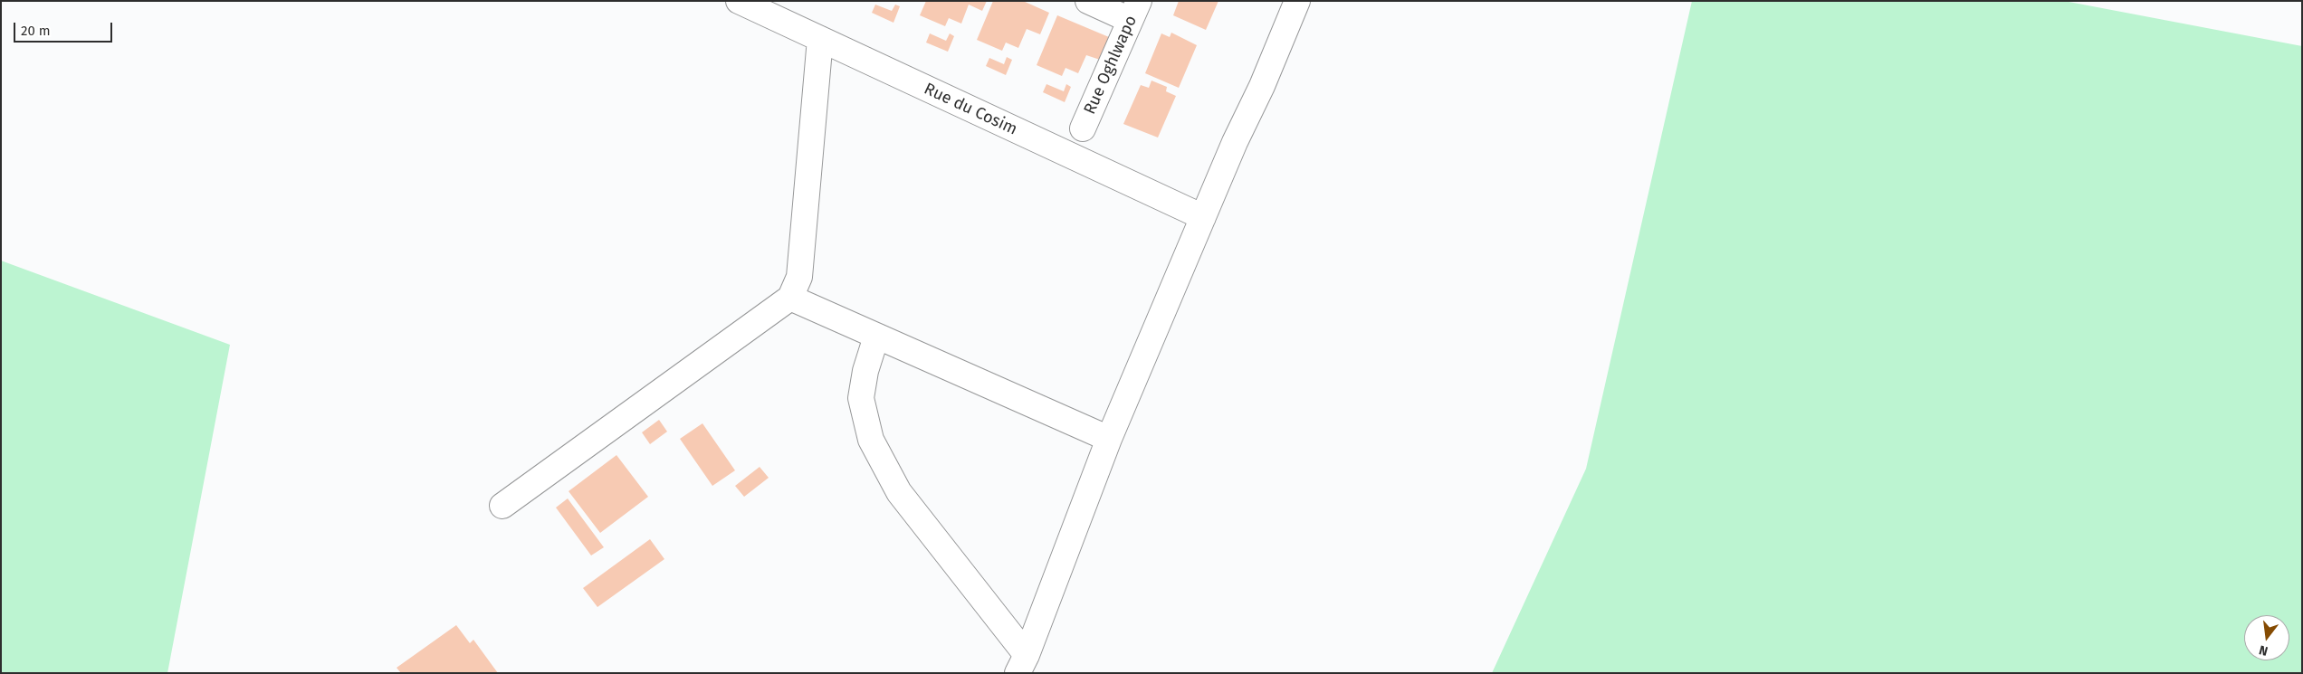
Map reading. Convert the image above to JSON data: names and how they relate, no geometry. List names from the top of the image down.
{
  "streets": {
    "street": ["Rue Oghlwapo", "Rue du Cosim"]
  },
  "scale_bar": "20 m",
  "north": "bottom"
}
